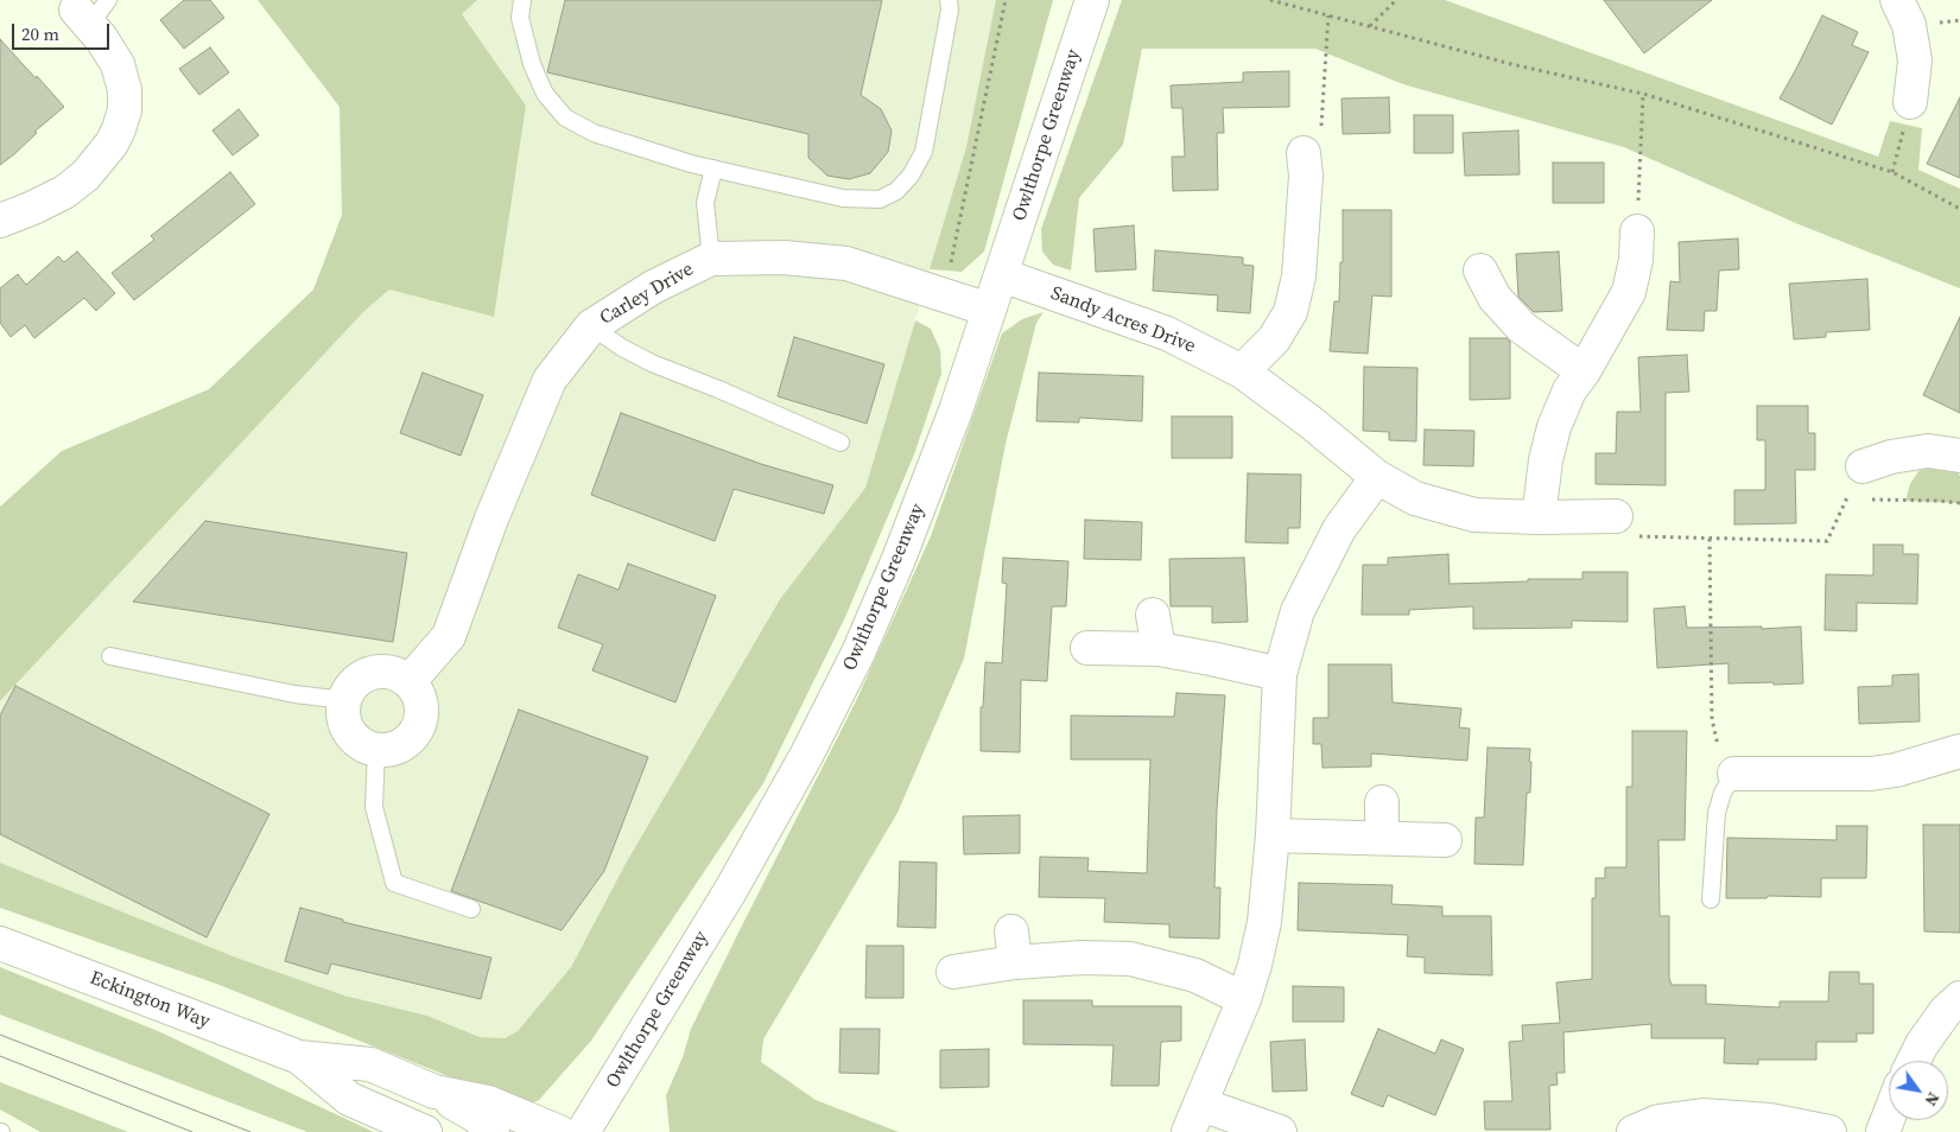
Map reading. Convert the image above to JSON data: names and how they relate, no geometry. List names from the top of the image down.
{
  "streets": {
    "street": [
      "Owlthorpe Greenway",
      "Carley Drive",
      "Sandy Acres Drive",
      "Eckington Way"
    ]
  },
  "crossings": [
    ["Owlthorpe Greenway", "Carley Drive"],
    ["Owlthorpe Greenway", "Sandy Acres Drive"]
  ],
  "scale_bar": "20 m",
  "north": "bottom right"
}
